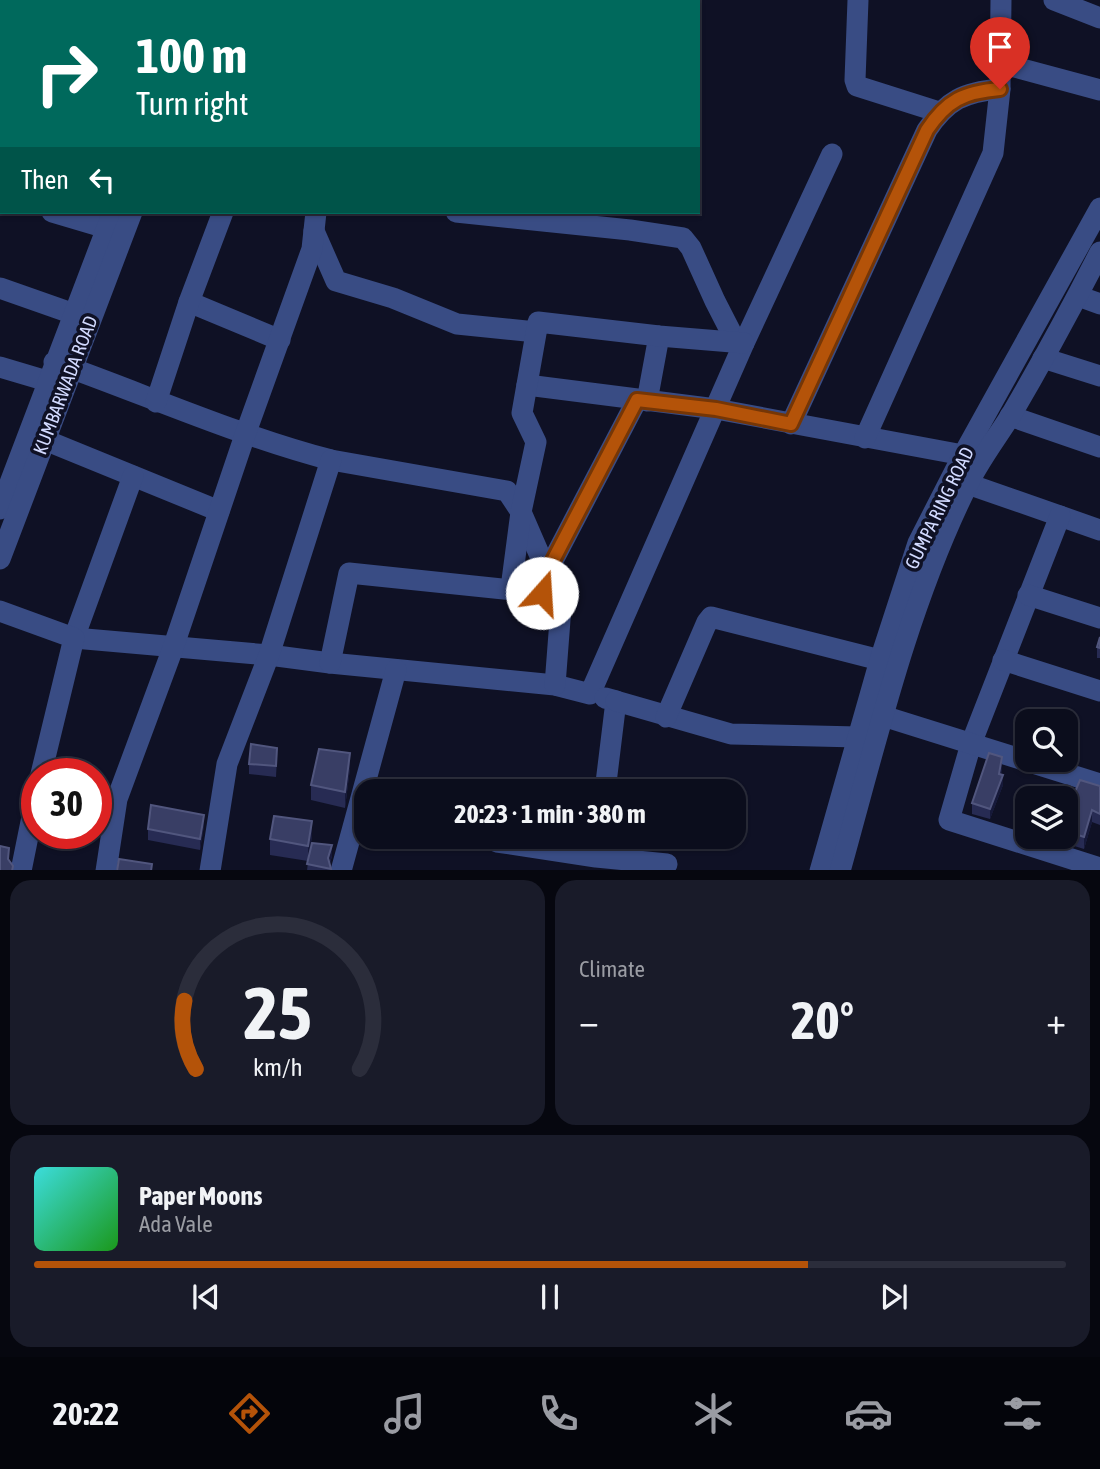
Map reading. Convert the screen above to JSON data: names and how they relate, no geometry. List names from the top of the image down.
{
  "streets": {
    "street": ["KUMBARWADA ROAD", "GUMPA RING ROAD"]
  },
  "page": {
    "turn": ["100 m", "Turn right"],
    "then": "Then",
    "limit": "30",
    "trip": "20:23 · 1 min · 380 m",
    "tile": "Climate",
    "heat": ["−", "20°", "+"],
    "song": ["Paper Moons", "Ada Vale"],
    "tabs": "20:22",
    "gauge": ["25", "km/h"]
  }
}
